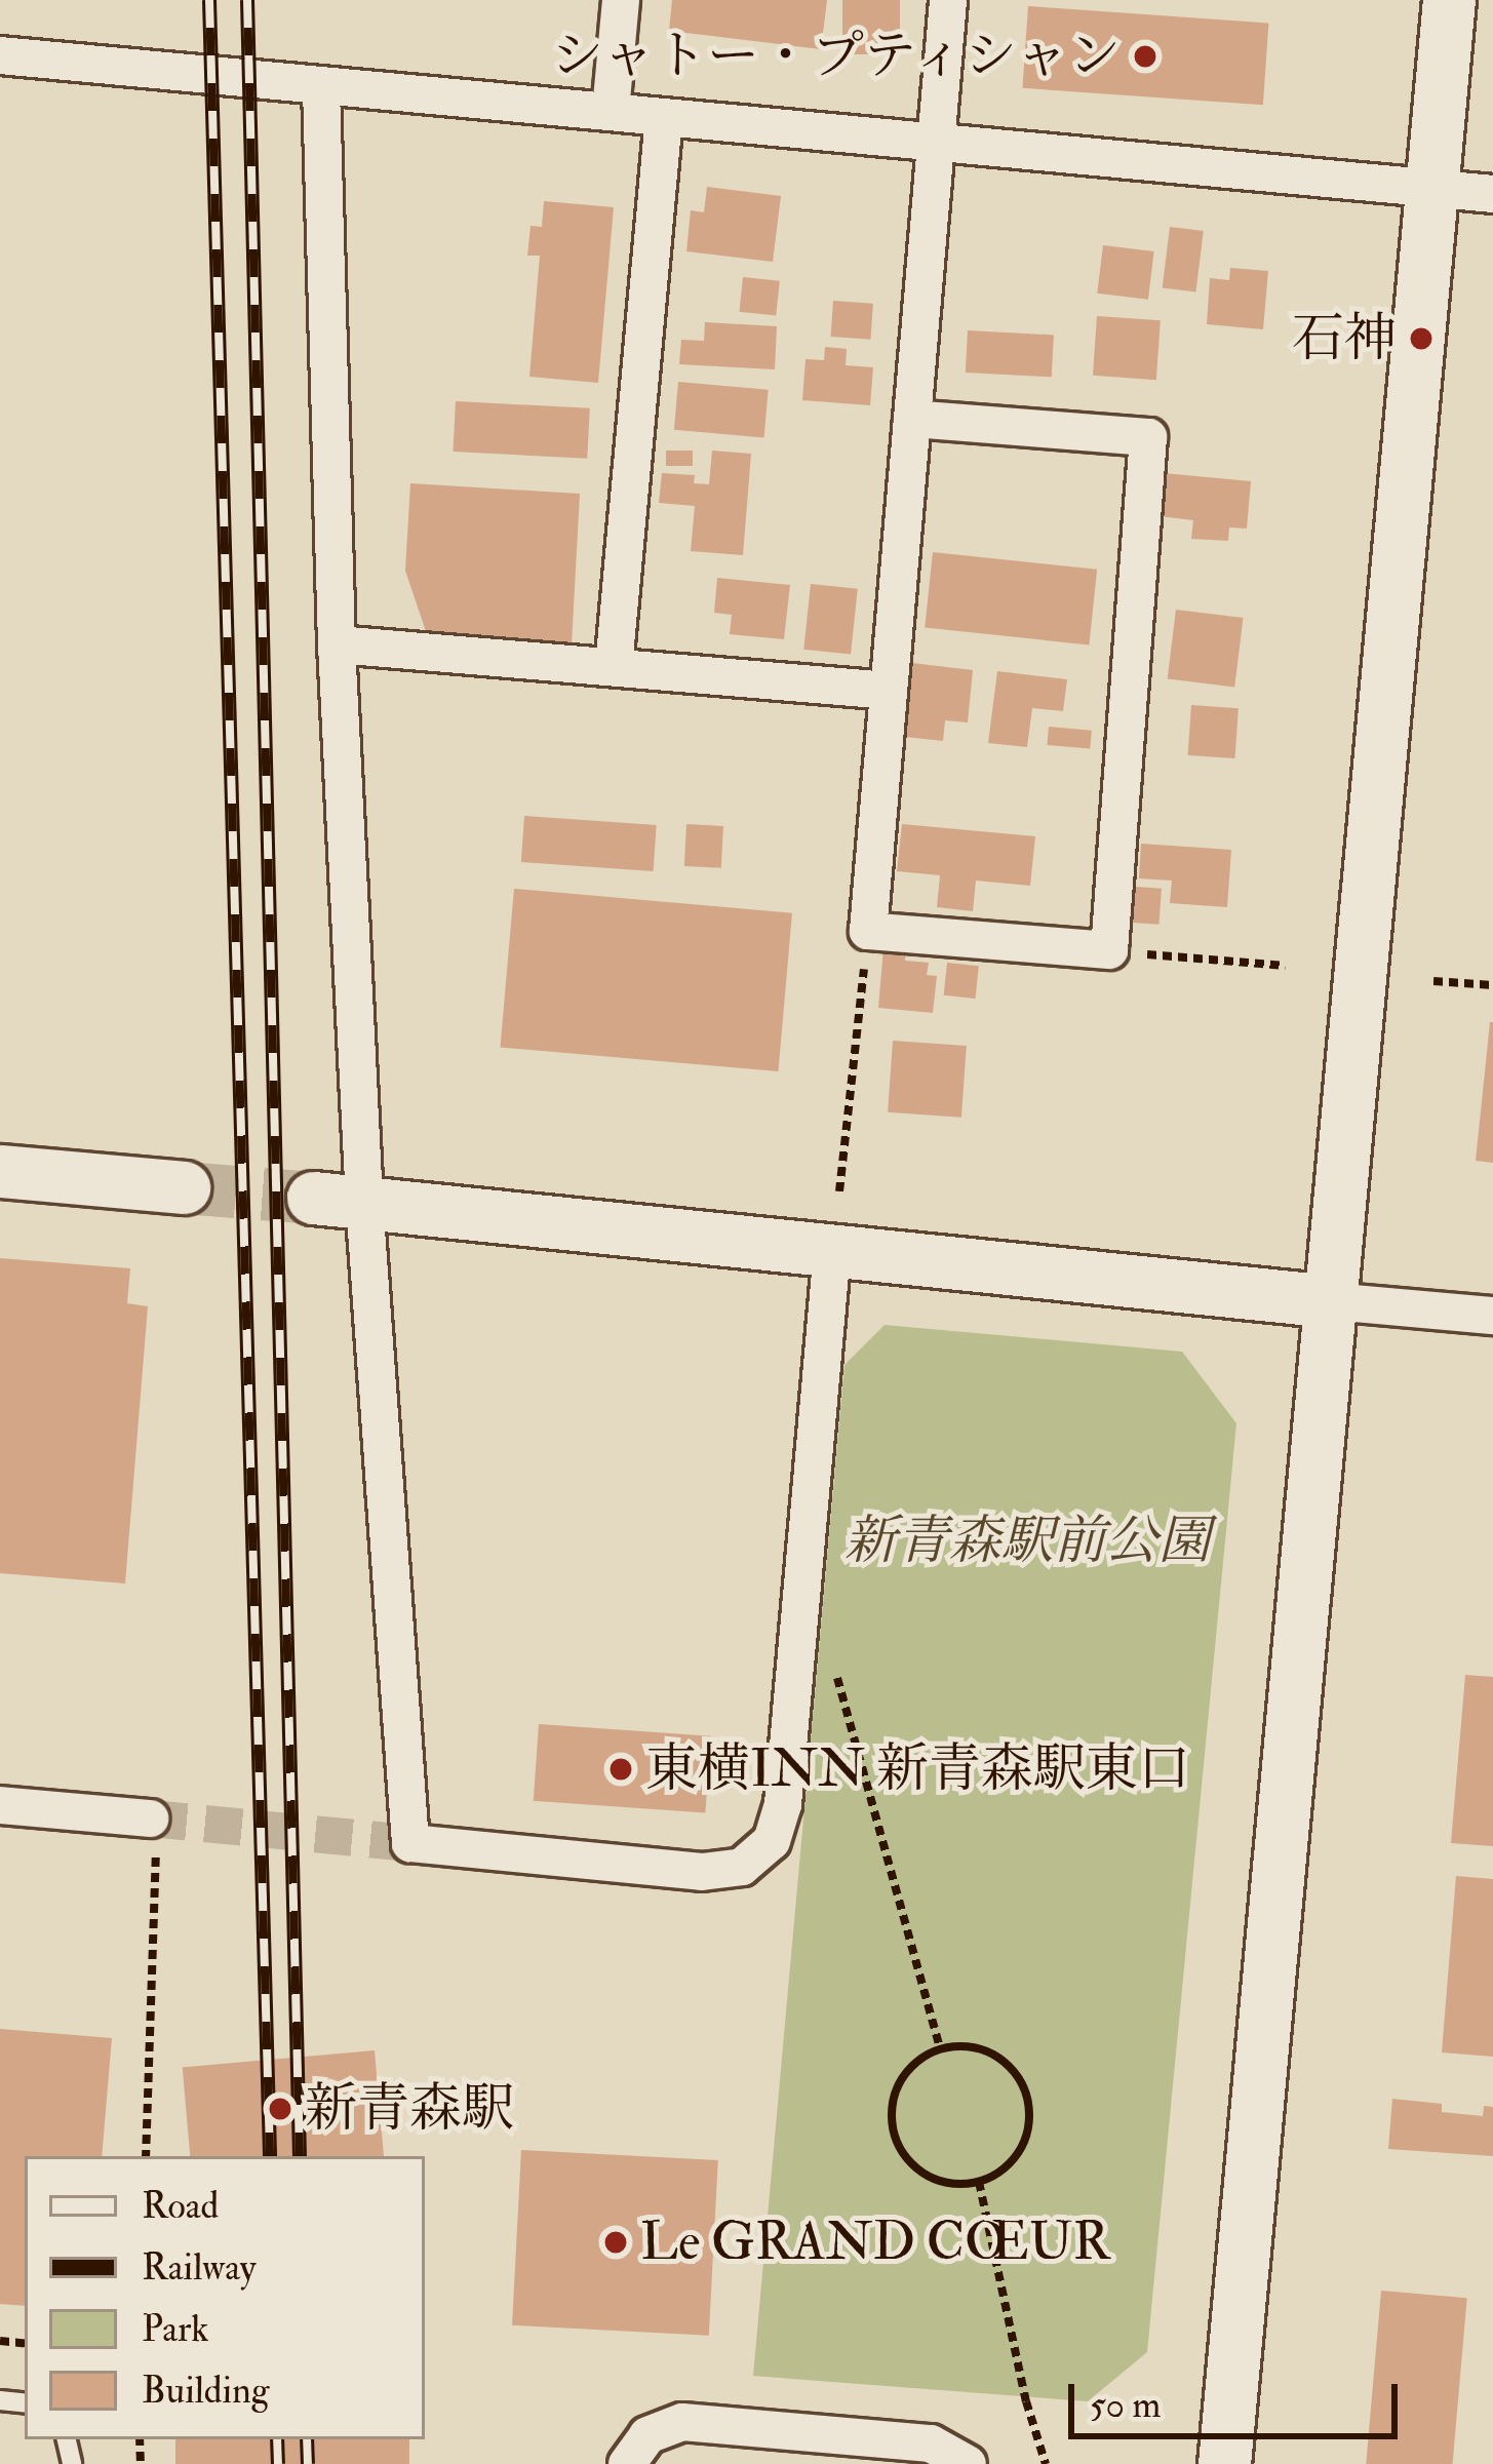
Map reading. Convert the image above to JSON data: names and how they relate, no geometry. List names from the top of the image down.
{
  "parks": ["新青森駅前公園"],
  "places": [
    "シャトー・プティシャン",
    "石神",
    "東横INN 新青森駅東口",
    "新青森駅",
    "Le GRAND CŒUR"
  ],
  "legend": [
    "Road",
    "Railway",
    "Park",
    "Building"
  ],
  "scale_bar": "50 m"
}
